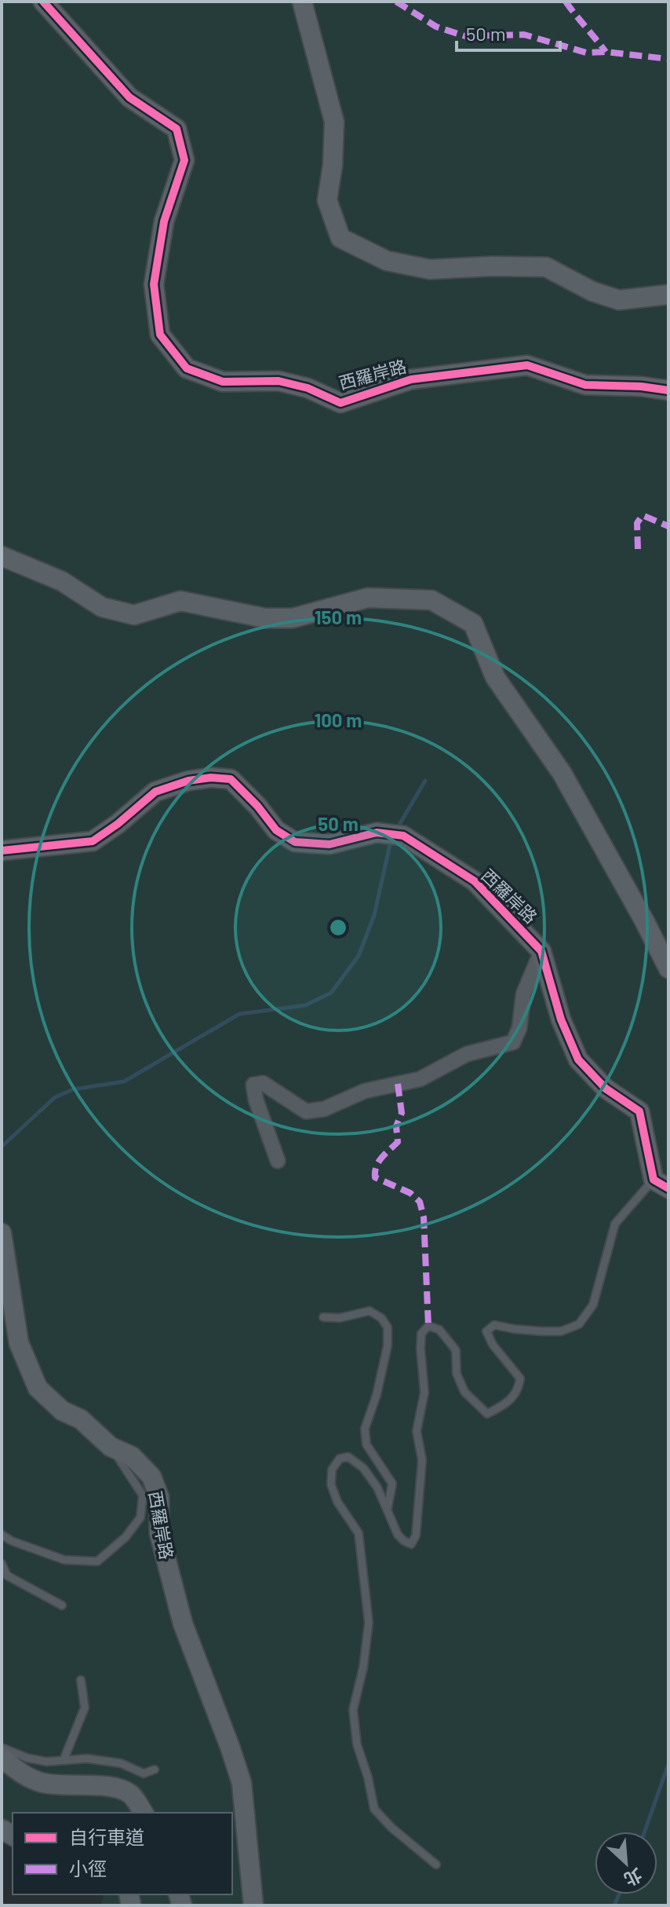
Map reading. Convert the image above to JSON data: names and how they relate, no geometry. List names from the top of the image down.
{
  "streets": {
    "street": ["西羅岸路"]
  },
  "legend": ["自行車道", "小徑"],
  "scale_bar": "50 m",
  "north": "bottom right",
  "rings": ["150 m", "100 m", "50 m"]
}
